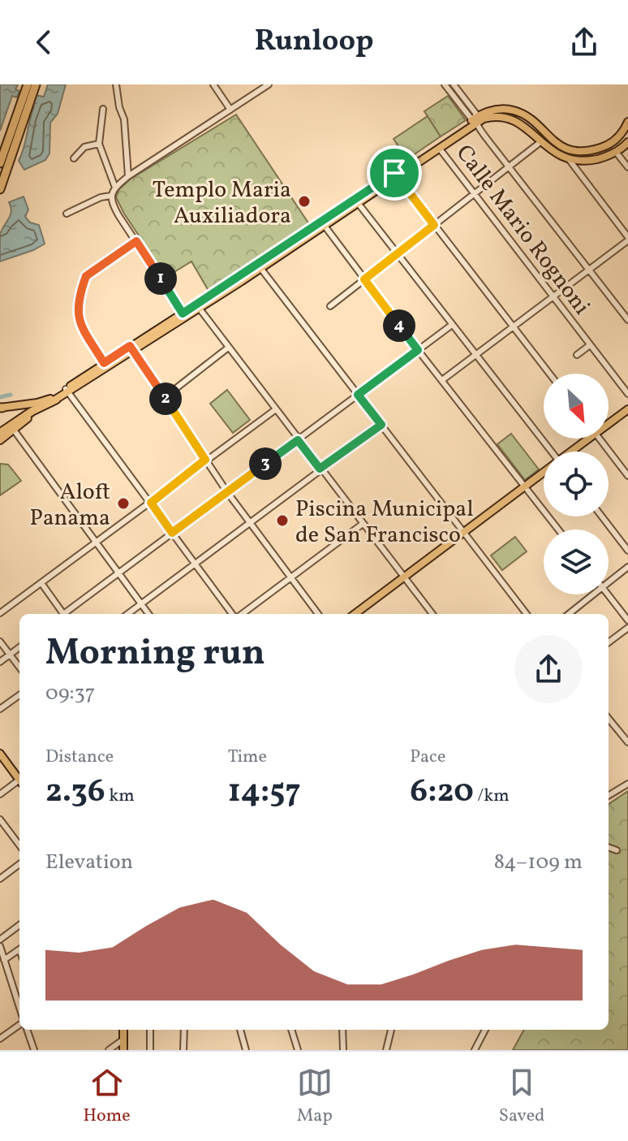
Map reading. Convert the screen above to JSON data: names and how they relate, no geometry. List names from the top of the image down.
{
  "streets": {
    "street": ["Calle Mario Rognoni"]
  },
  "places": ["Templo Maria Auxiliadora", "Aloft Panama", "Piscina Municipal de San Francisco"],
  "north": "bottom right",
  "page": {
    "header": "Runloop",
    "pins": [
      "1",
      "4",
      "2",
      "3"
    ],
    "heading": ["Morning run", "09:37"],
    "stats": [
      ["Distance", "2.36 km"],
      ["Time", "14:57"],
      ["Pace", "6:20 /km"]
    ],
    "chart": ["Elevation", "84–109 m"],
    "tabs": ["Home", "Map", "Saved"]
  }
}
